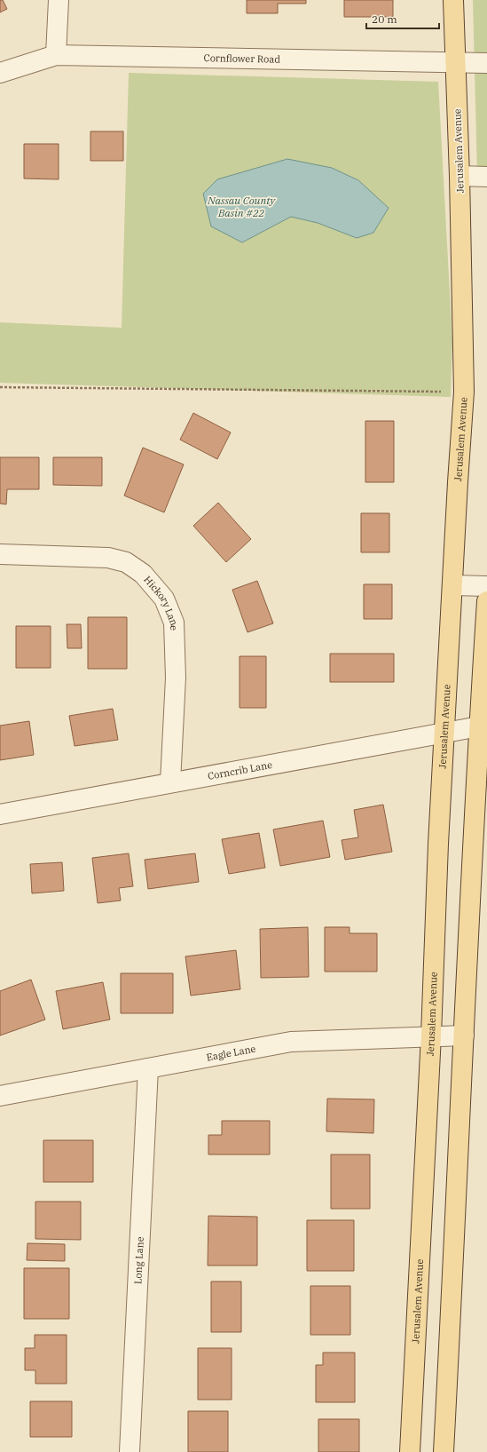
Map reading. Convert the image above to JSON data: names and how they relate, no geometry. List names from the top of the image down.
{
  "streets": {
    "main road": ["Jerusalem Avenue"],
    "street": [
      "Cornflower Road",
      "Hickory Lane",
      "Corncrib Lane",
      "Eagle Lane",
      "Long Lane"
    ]
  },
  "crossings": [
    ["Cornflower Road", "Jerusalem Avenue"],
    ["Jerusalem Avenue", "Corncrib Lane"],
    ["Jerusalem Avenue", "Eagle Lane"],
    ["Hickory Lane", "Corncrib Lane"],
    ["Eagle Lane", "Long Lane"]
  ],
  "water": ["Nassau County Basin #22"],
  "scale_bar": "20 m"
}
